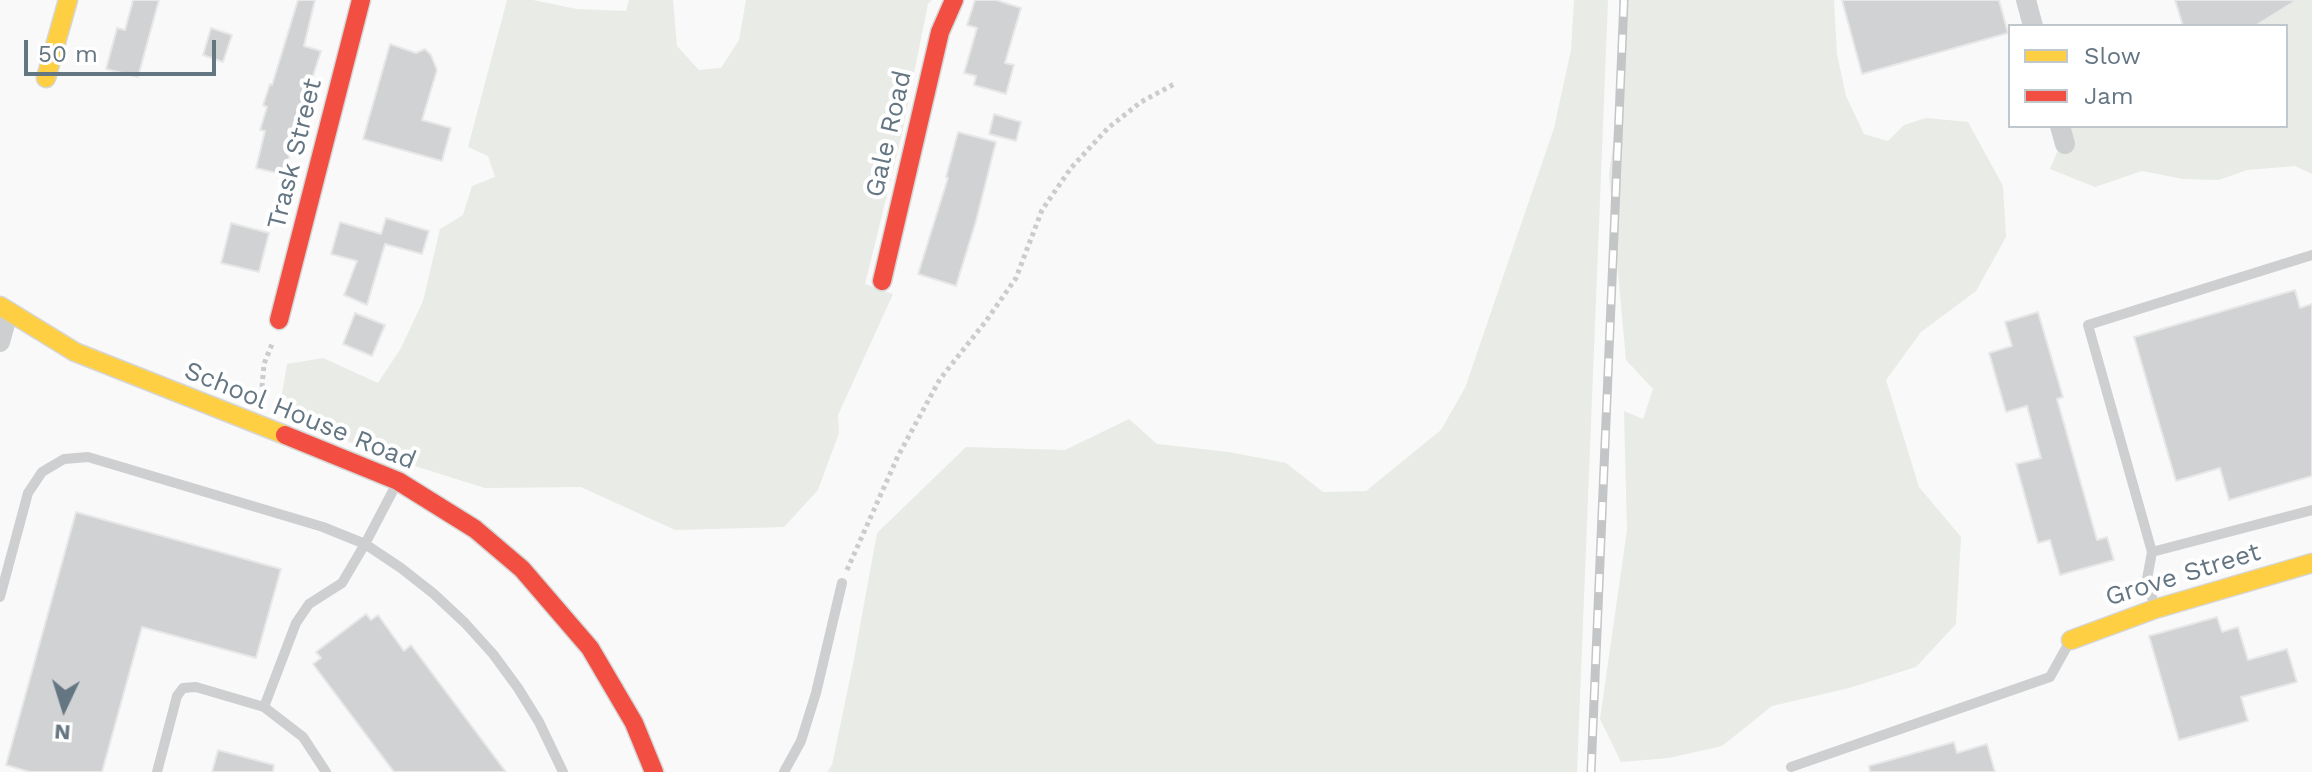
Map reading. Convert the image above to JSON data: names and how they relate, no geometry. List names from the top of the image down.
{
  "streets": {
    "street": [
      "Gale Road",
      "Trask Street",
      "School House Road",
      "Grove Street"
    ]
  },
  "legend": ["Slow", "Jam"],
  "scale_bar": "50 m",
  "north": "bottom"
}
